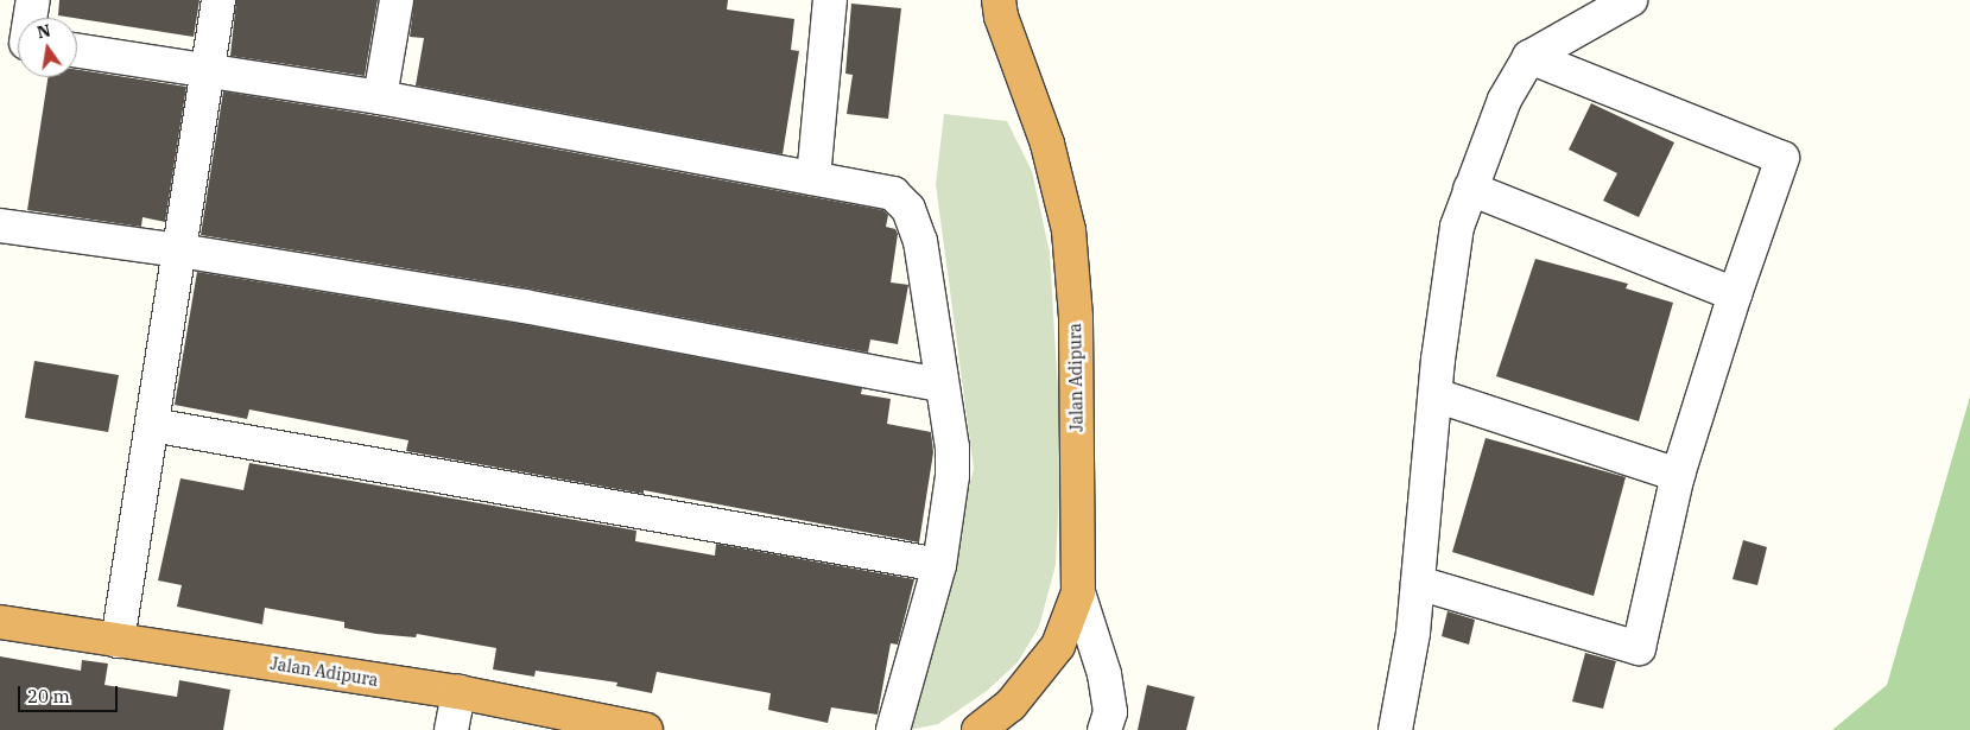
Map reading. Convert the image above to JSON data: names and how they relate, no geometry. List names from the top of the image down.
{
  "streets": {
    "highway": ["Jalan Adipura"]
  },
  "scale_bar": "20 m",
  "north": "top"
}
